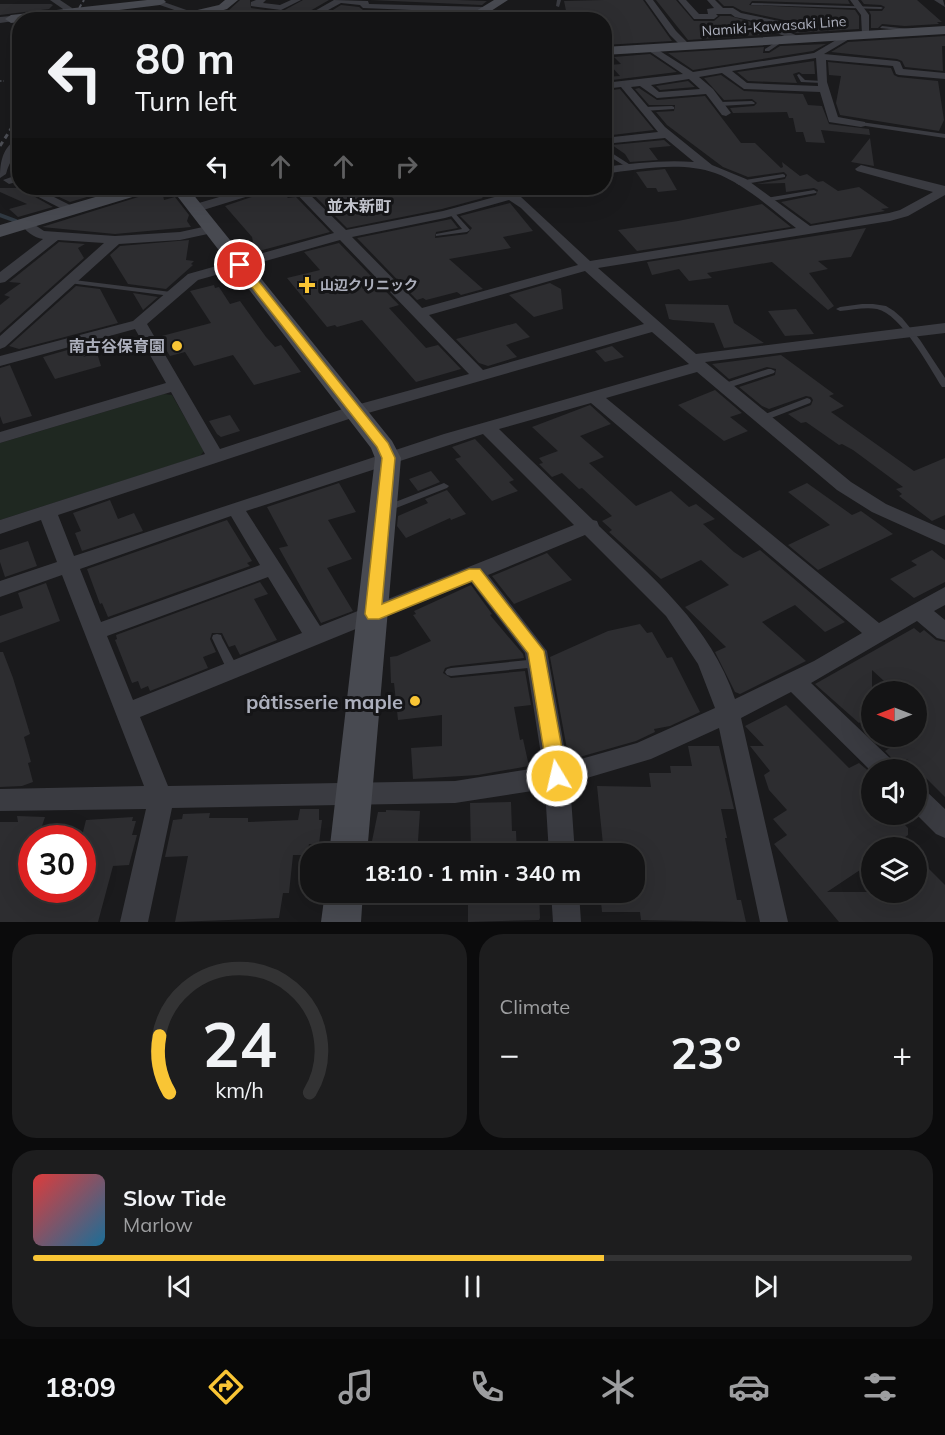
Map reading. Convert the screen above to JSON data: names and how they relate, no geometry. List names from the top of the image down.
{
  "streets": {
    "street": ["Namiki-Kawasaki Line"]
  },
  "districts": ["並木新町"],
  "places": {
    "health": ["山辺クリニック"],
    "other": ["南古谷保育園", "pâtisserie maple"]
  },
  "north": "left",
  "page": {
    "turn": ["80 m", "Turn left"],
    "limit": "30",
    "trip": "18:10 · 1 min · 340 m",
    "tile": "Climate",
    "heat": ["−", "23°", "+"],
    "song": ["Slow Tide", "Marlow"],
    "tabs": "18:09",
    "gauge": ["24", "km/h"]
  }
}
